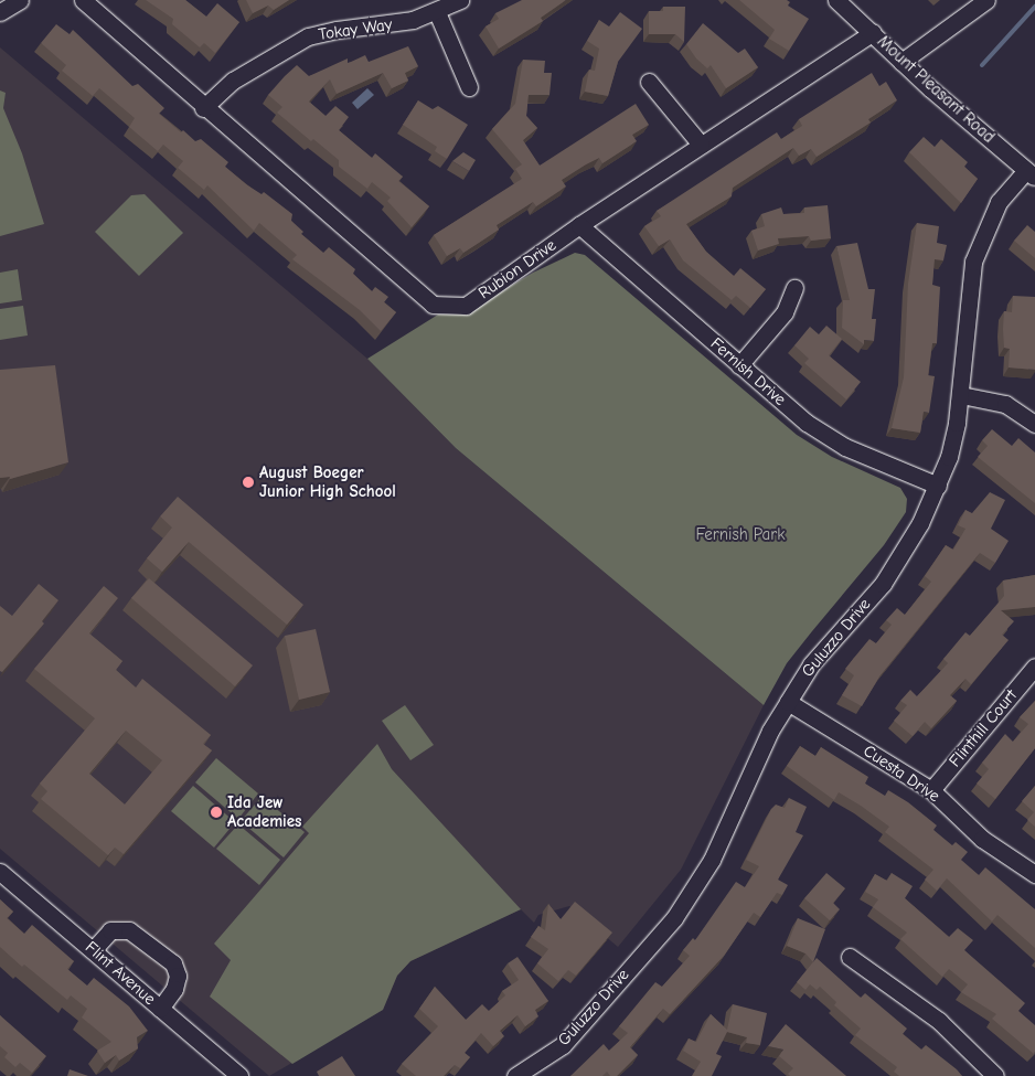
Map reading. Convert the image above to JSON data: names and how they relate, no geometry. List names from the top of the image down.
{
  "streets": {
    "street": [
      "Tokay Way",
      "Mount Pleasant Road",
      "Rubion Drive",
      "Fernish Drive",
      "Guluzzo Drive",
      "Flinthill Court",
      "Cuesta Drive",
      "Flint Avenue"
    ]
  },
  "crossings": [
    ["Tokay Way", "Rubion Drive"],
    ["Mount Pleasant Road", "Rubion Drive"],
    ["Mount Pleasant Road", "Guluzzo Drive"],
    ["Rubion Drive", "Fernish Drive"],
    ["Fernish Drive", "Guluzzo Drive"],
    ["Guluzzo Drive", "Cuesta Drive"],
    ["Flinthill Court", "Cuesta Drive"]
  ],
  "parks": ["Fernish Park"],
  "places": ["August Boeger Junior High School", "Ida Jew Academies"]
}
